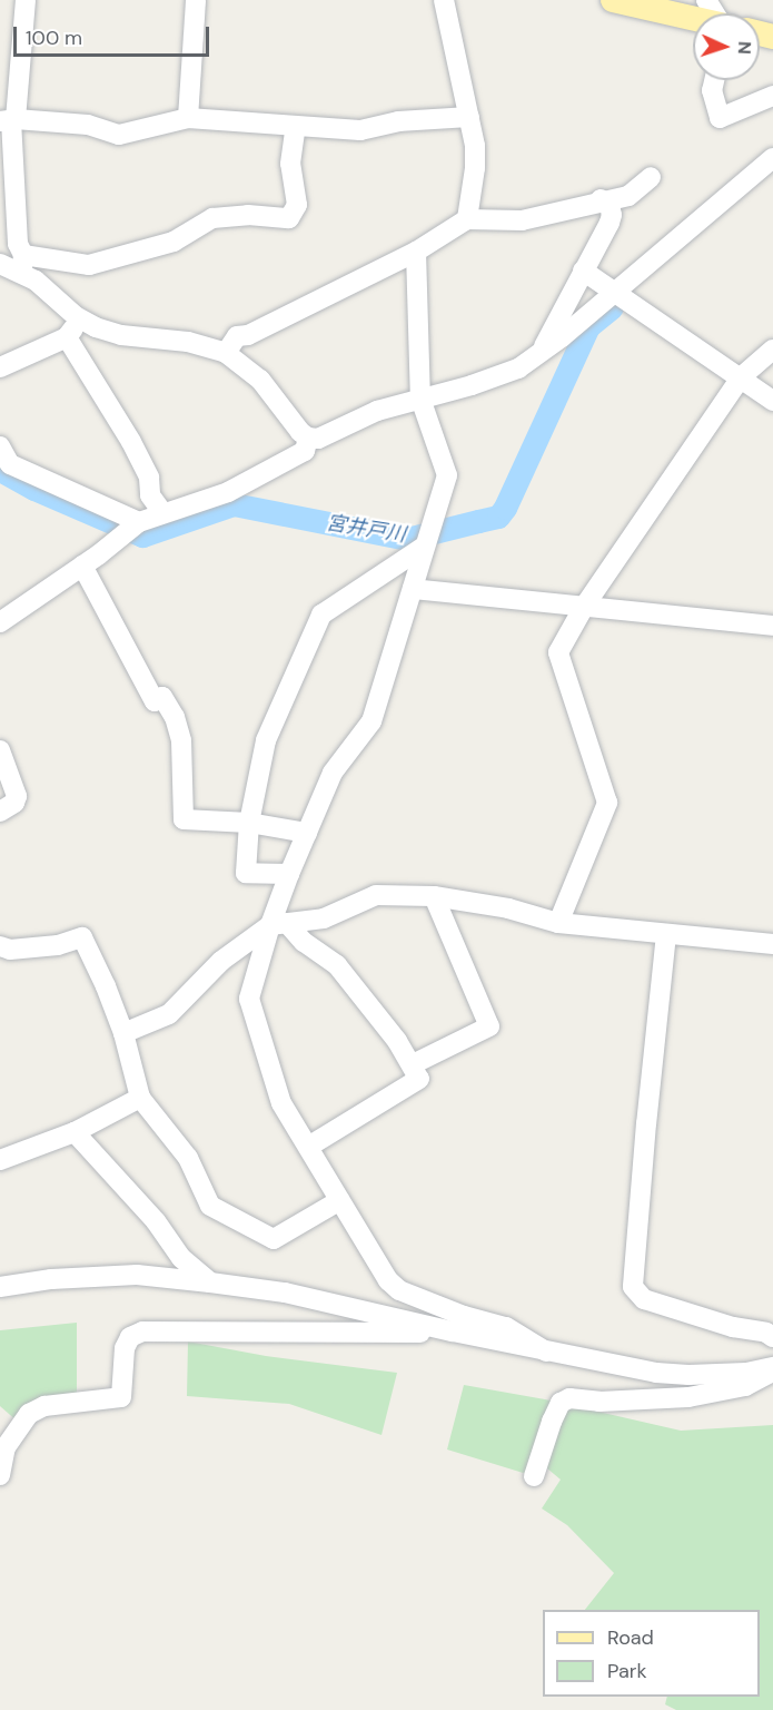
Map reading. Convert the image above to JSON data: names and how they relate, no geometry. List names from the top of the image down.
{
  "water": ["宮井戸川"],
  "legend": ["Road", "Park"],
  "scale_bar": "100 m",
  "north": "right"
}
